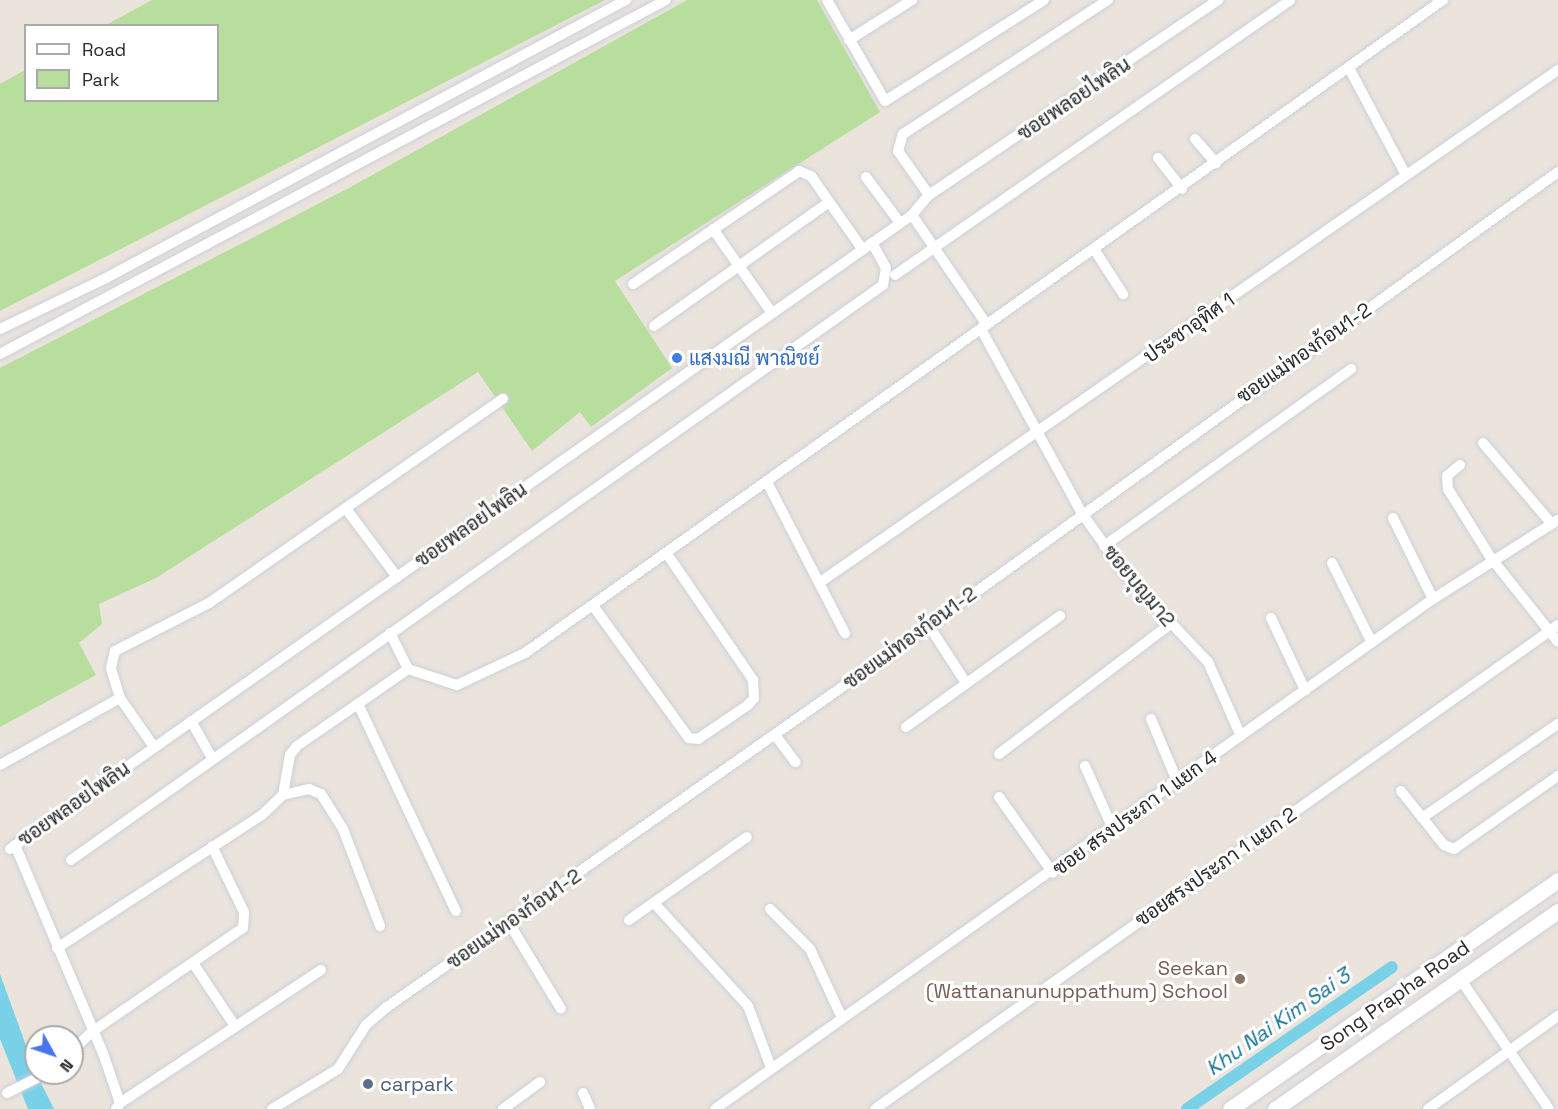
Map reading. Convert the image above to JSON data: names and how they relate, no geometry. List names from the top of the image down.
{
  "streets": {
    "main road": ["Song Prapha Road"],
    "street": [
      "ซอยพลอยไพลิน",
      "ประชาอุทิศ 1",
      "ซอยแม่ทองก้อน1-2",
      "ซอยบุญมา2",
      "ซอย สรงประภา 1 แยก 4",
      "ซอยสรงประภา 1 แยก 2"
    ]
  },
  "crossings": [
    ["ซอยพลอยไพลิน", "ซอยบุญมา2"],
    ["ประชาอุทิศ 1", "ซอยบุญมา2"],
    ["ซอยแม่ทองก้อน1-2", "ซอยบุญมา2"],
    ["ซอยบุญมา2", "ซอย สรงประภา 1 แยก 4"]
  ],
  "water": ["Khu Nai Kim Sai 3"],
  "places": ["แสงมณี พาณิชย์", "Seekan (Wattananunuppathum) School", "carpark"],
  "legend": ["Road", "Park"],
  "north": "bottom right"
}
